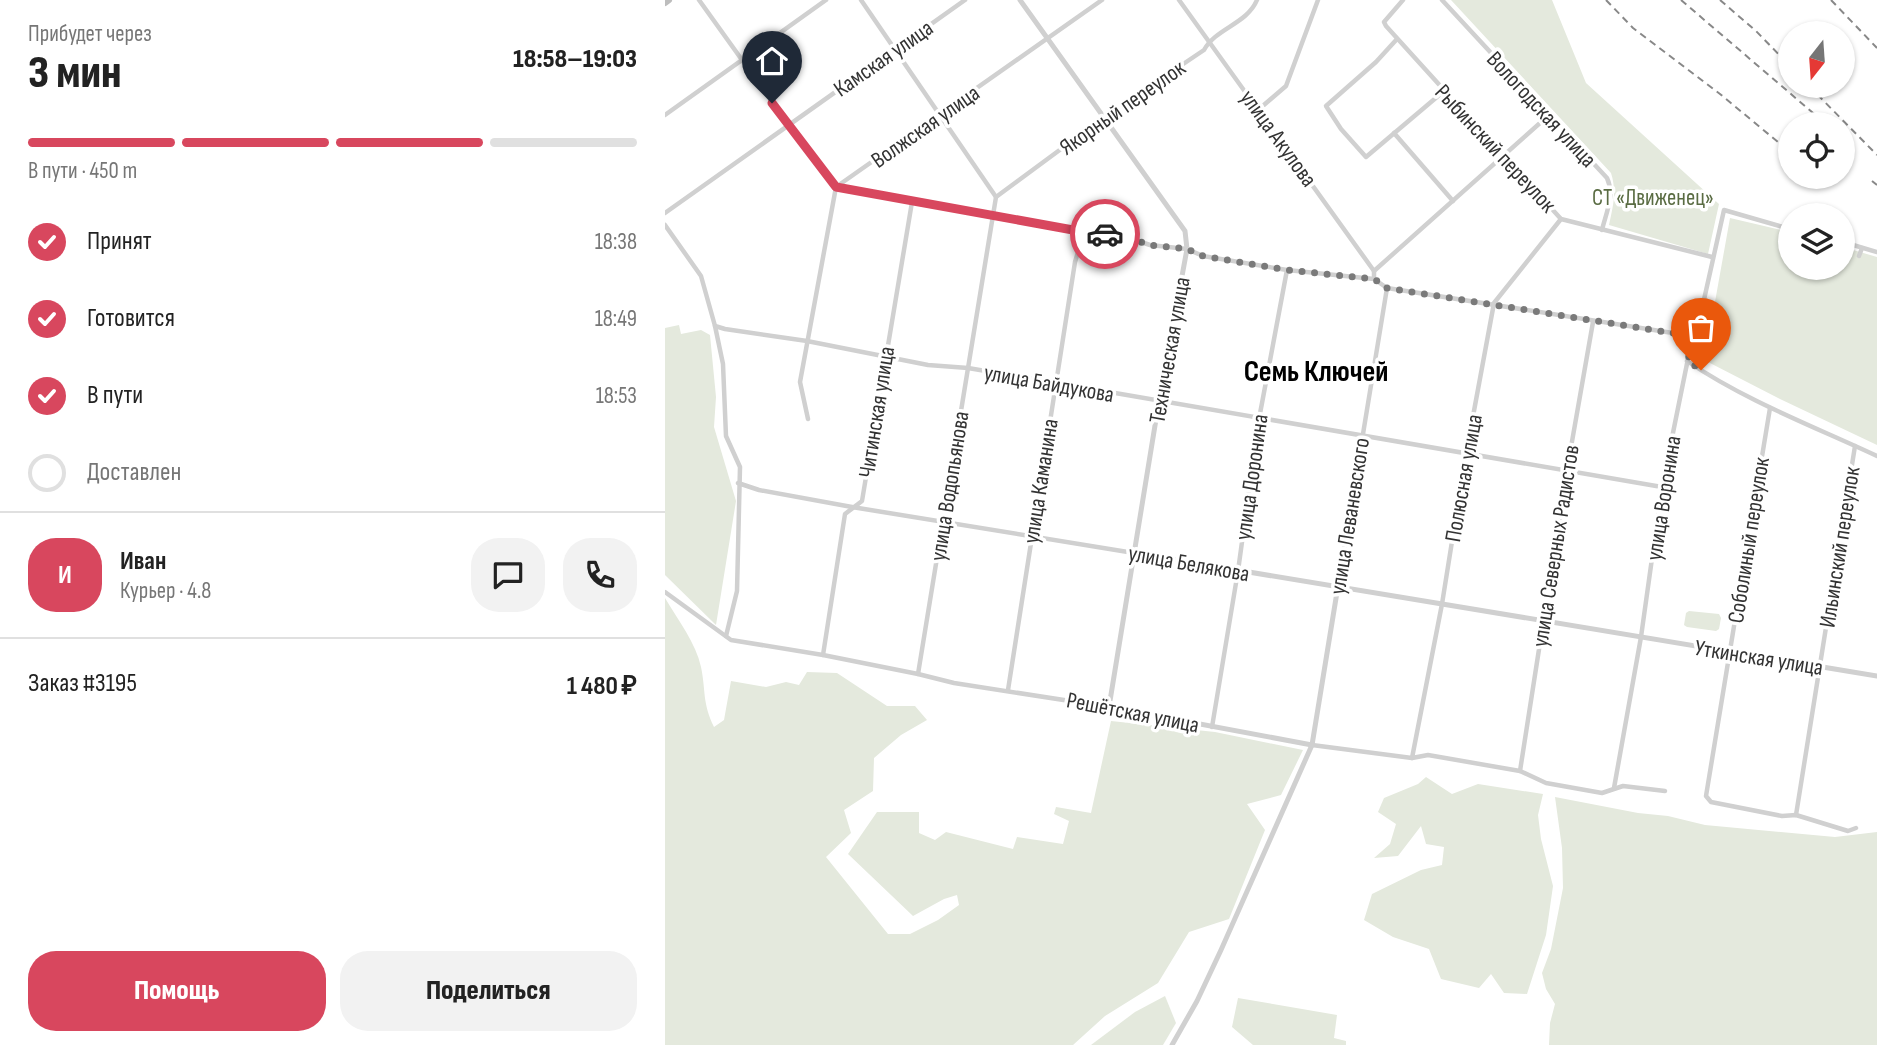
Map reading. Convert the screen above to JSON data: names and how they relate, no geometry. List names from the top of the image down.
{
  "streets": {
    "street": [
      "Камская улица",
      "Якорный переулок",
      "Вологодская улица",
      "Волжская улица",
      "улица Акулова",
      "Рыбинский переулок",
      "Техническая улица",
      "улица Байдукова",
      "Читинская улица",
      "улица Доронина",
      "Полюсная улица",
      "улица Каманина",
      "улица Водопьянова",
      "улица Воронина",
      "улица Леваневского",
      "Соболиный переулок",
      "улица Северных Радистов",
      "Ильинский переулок",
      "улица Белякова",
      "Уткинская улица",
      "Решётская улица"
    ]
  },
  "crossings": [
    ["Якорный переулок", "улица Акулова"],
    ["Якорный переулок", "Техническая улица"],
    ["Вологодская улица", "Рыбинский переулок"],
    ["Волжская улица", "Техническая улица"],
    ["Рыбинский переулок", "Полюсная улица"],
    ["Рыбинский переулок", "улица Воронина"],
    ["Техническая улица", "улица Байдукова"],
    ["Техническая улица", "улица Белякова"],
    ["Техническая улица", "Решётская улица"],
    ["улица Байдукова", "Читинская улица"],
    ["улица Байдукова", "улица Доронина"],
    ["улица Байдукова", "Полюсная улица"],
    ["улица Байдукова", "улица Каманина"],
    ["улица Байдукова", "улица Водопьянова"],
    ["улица Байдукова", "улица Воронина"],
    ["улица Байдукова", "улица Леваневского"],
    ["улица Байдукова", "улица Северных Радистов"],
    ["Читинская улица", "улица Белякова"],
    ["Читинская улица", "Решётская улица"],
    ["улица Доронина", "улица Белякова"],
    ["улица Доронина", "Решётская улица"],
    ["Полюсная улица", "улица Белякова"],
    ["Полюсная улица", "Решётская улица"],
    ["улица Каманина", "улица Белякова"],
    ["улица Каманина", "Решётская улица"],
    ["улица Водопьянова", "улица Белякова"],
    ["улица Водопьянова", "Решётская улица"],
    ["улица Воронина", "улица Белякова"],
    ["улица Воронина", "Уткинская улица"],
    ["улица Воронина", "Решётская улица"],
    ["улица Леваневского", "улица Белякова"],
    ["улица Леваневского", "Решётская улица"],
    ["Соболиный переулок", "Ильинский переулок"],
    ["Соболиный переулок", "Уткинская улица"],
    ["улица Северных Радистов", "улица Белякова"],
    ["улица Северных Радистов", "Решётская улица"],
    ["Ильинский переулок", "Уткинская улица"],
    ["улица Белякова", "Уткинская улица"]
  ],
  "districts": ["Семь Ключей"],
  "parks": ["СТ «Движенец»"],
  "north": "bottom",
  "page": {
    "heading": ["3 мин", "Прибудет через", "18:58–19:03"],
    "panel": [
      "Иван",
      "Курьер · 4.8",
      "Заказ #3195",
      "1 480 ₽"
    ],
    "bar": "В пути · 450 m",
    "list": [
      ["Принят", "18:38"],
      ["Готовится", "18:49"],
      ["В пути", "18:53"],
      "Доставлен"
    ],
    "round": "И",
    "buttons": ["Помощь", "Поделиться"]
  }
}
